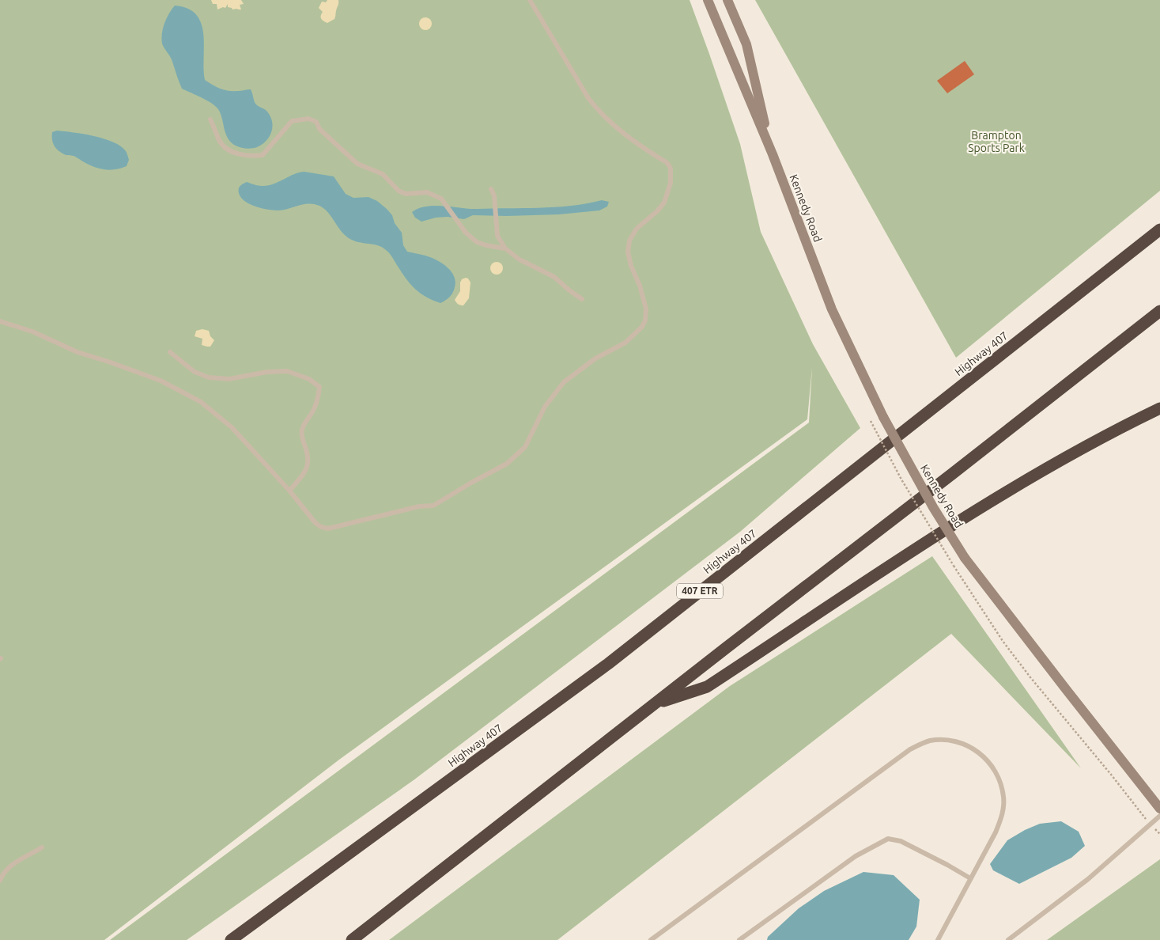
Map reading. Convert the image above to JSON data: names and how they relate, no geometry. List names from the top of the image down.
{
  "streets": {
    "highway": ["Highway 407", "407 ETR"],
    "main road": ["Kennedy Road"]
  },
  "parks": ["Brampton Sports Park"]
}
